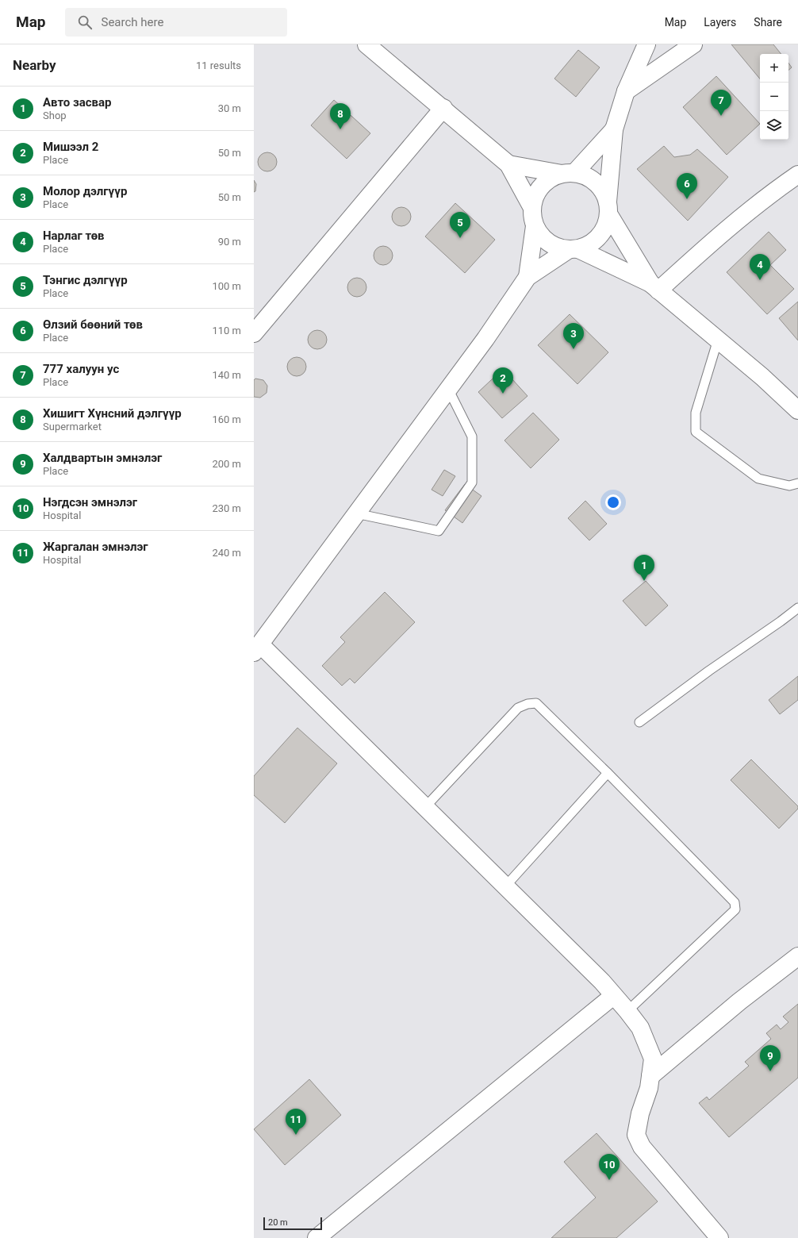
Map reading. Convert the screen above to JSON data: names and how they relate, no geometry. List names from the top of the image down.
{
  "scale_bar": "20 m",
  "page": {
    "header": "Map",
    "search": "Search here",
    "nav": ["Map", "Layers", "Share"],
    "heading": ["Nearby", "11 results"],
    "map_buttons": ["+", "−"],
    "list": [
      {
        "mark": "1",
        "name": "Авто засвар",
        "note": "Shop",
        "value": "30 m"
      },
      {
        "mark": "2",
        "name": "Мишээл 2",
        "note": "Place",
        "value": "50 m"
      },
      {
        "mark": "3",
        "name": "Молор дэлгүүр",
        "note": "Place",
        "value": "50 m"
      },
      {
        "mark": "4",
        "name": "Нарлаг төв",
        "note": "Place",
        "value": "90 m"
      },
      {
        "mark": "5",
        "name": "Тэнгис дэлгүүр",
        "note": "Place",
        "value": "100 m"
      },
      {
        "mark": "6",
        "name": "Өлзий бөөний төв",
        "note": "Place",
        "value": "110 m"
      },
      {
        "mark": "7",
        "name": "777 халуун ус",
        "note": "Place",
        "value": "140 m"
      },
      {
        "mark": "8",
        "name": "Хишигт Хүнсний дэлгүүр",
        "note": "Supermarket",
        "value": "160 m"
      },
      {
        "mark": "9",
        "name": "Халдвартын эмнэлэг",
        "note": "Place",
        "value": "200 m"
      },
      {
        "mark": "10",
        "name": "Нэгдсэн эмнэлэг",
        "note": "Hospital",
        "value": "230 m"
      },
      {
        "mark": "11",
        "name": "Жаргалан эмнэлэг",
        "note": "Hospital",
        "value": "240 m"
      }
    ],
    "pins": [
      "7",
      "8",
      "6",
      "5",
      "4",
      "3",
      "2",
      "1",
      "9",
      "11",
      "10"
    ],
    "scale": "20 m"
  }
}
